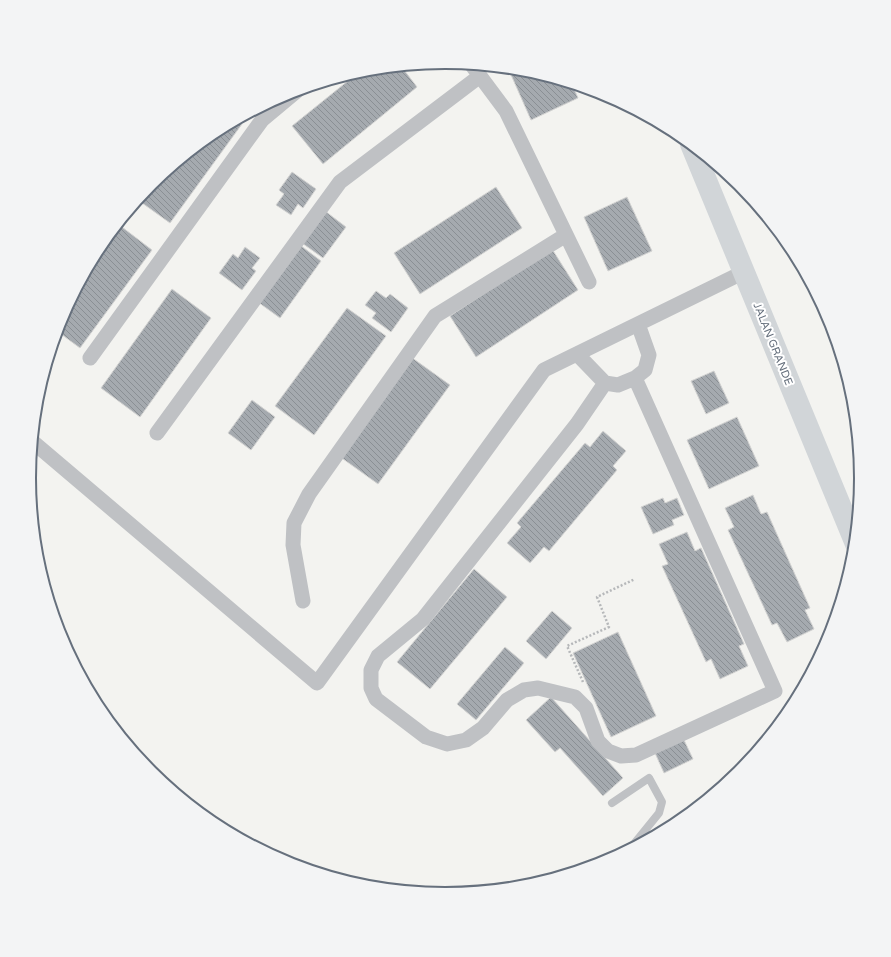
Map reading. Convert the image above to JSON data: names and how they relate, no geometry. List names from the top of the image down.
{
  "streets": {
    "street": ["JALAN GRANDE"]
  }
}
